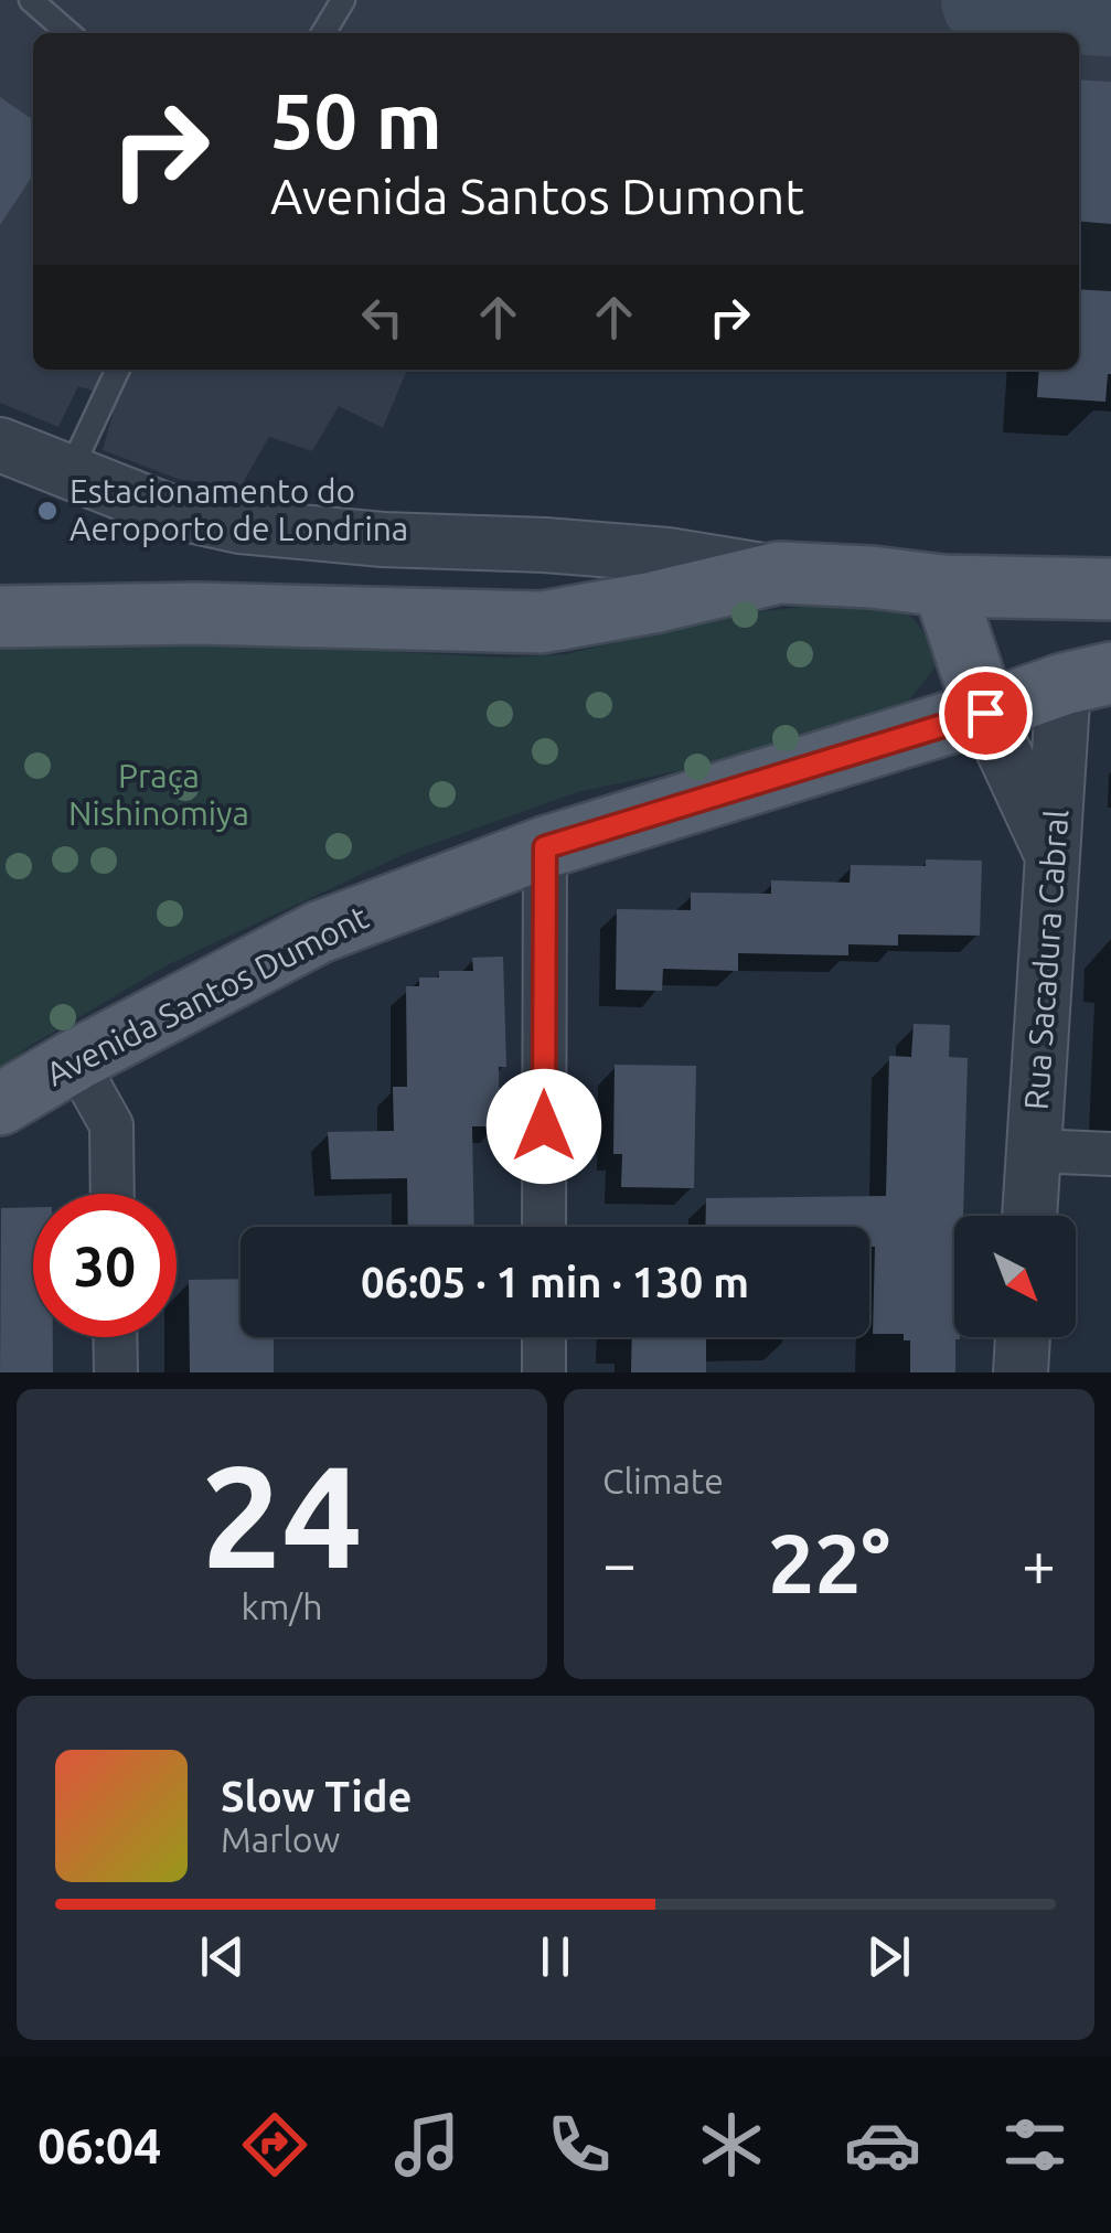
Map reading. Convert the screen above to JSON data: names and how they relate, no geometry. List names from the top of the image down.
{
  "streets": {
    "main road": ["Avenida Santos Dumont"],
    "street": ["Rua Sacadura Cabral"]
  },
  "crossings": [
    ["Rua Sacadura Cabral", "Avenida Santos Dumont"]
  ],
  "parks": ["Praça Nishinomiya"],
  "places": ["Estacionamento do Aeroporto de Londrina"],
  "north": "bottom right",
  "page": {
    "turn": ["50 m", "Avenida Santos Dumont"],
    "limit": "30",
    "trip": "06:05 · 1 min · 130 m",
    "tile": [
      ["24", "km/h"],
      "Climate"
    ],
    "heat": ["−", "22°", "+"],
    "song": ["Slow Tide", "Marlow"],
    "tabs": "06:04"
  }
}
